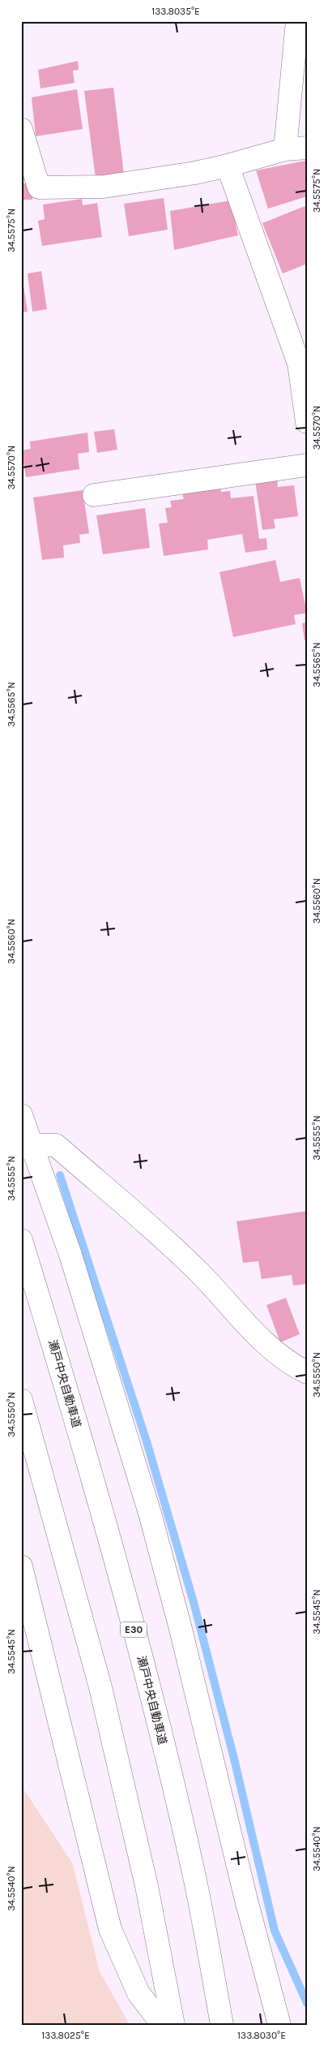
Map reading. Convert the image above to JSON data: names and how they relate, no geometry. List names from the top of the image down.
{
  "streets": {
    "main road": ["瀬戸中央自動車道", "E30"]
  },
  "coordinates": [
    "133.8035°E",
    "34.5575°N",
    "34.5570°N",
    "34.5565°N",
    "34.5560°N",
    "34.5555°N",
    "34.5550°N",
    "34.5545°N",
    "34.5540°N",
    "133.8025°E",
    "133.8030°E"
  ]
}
